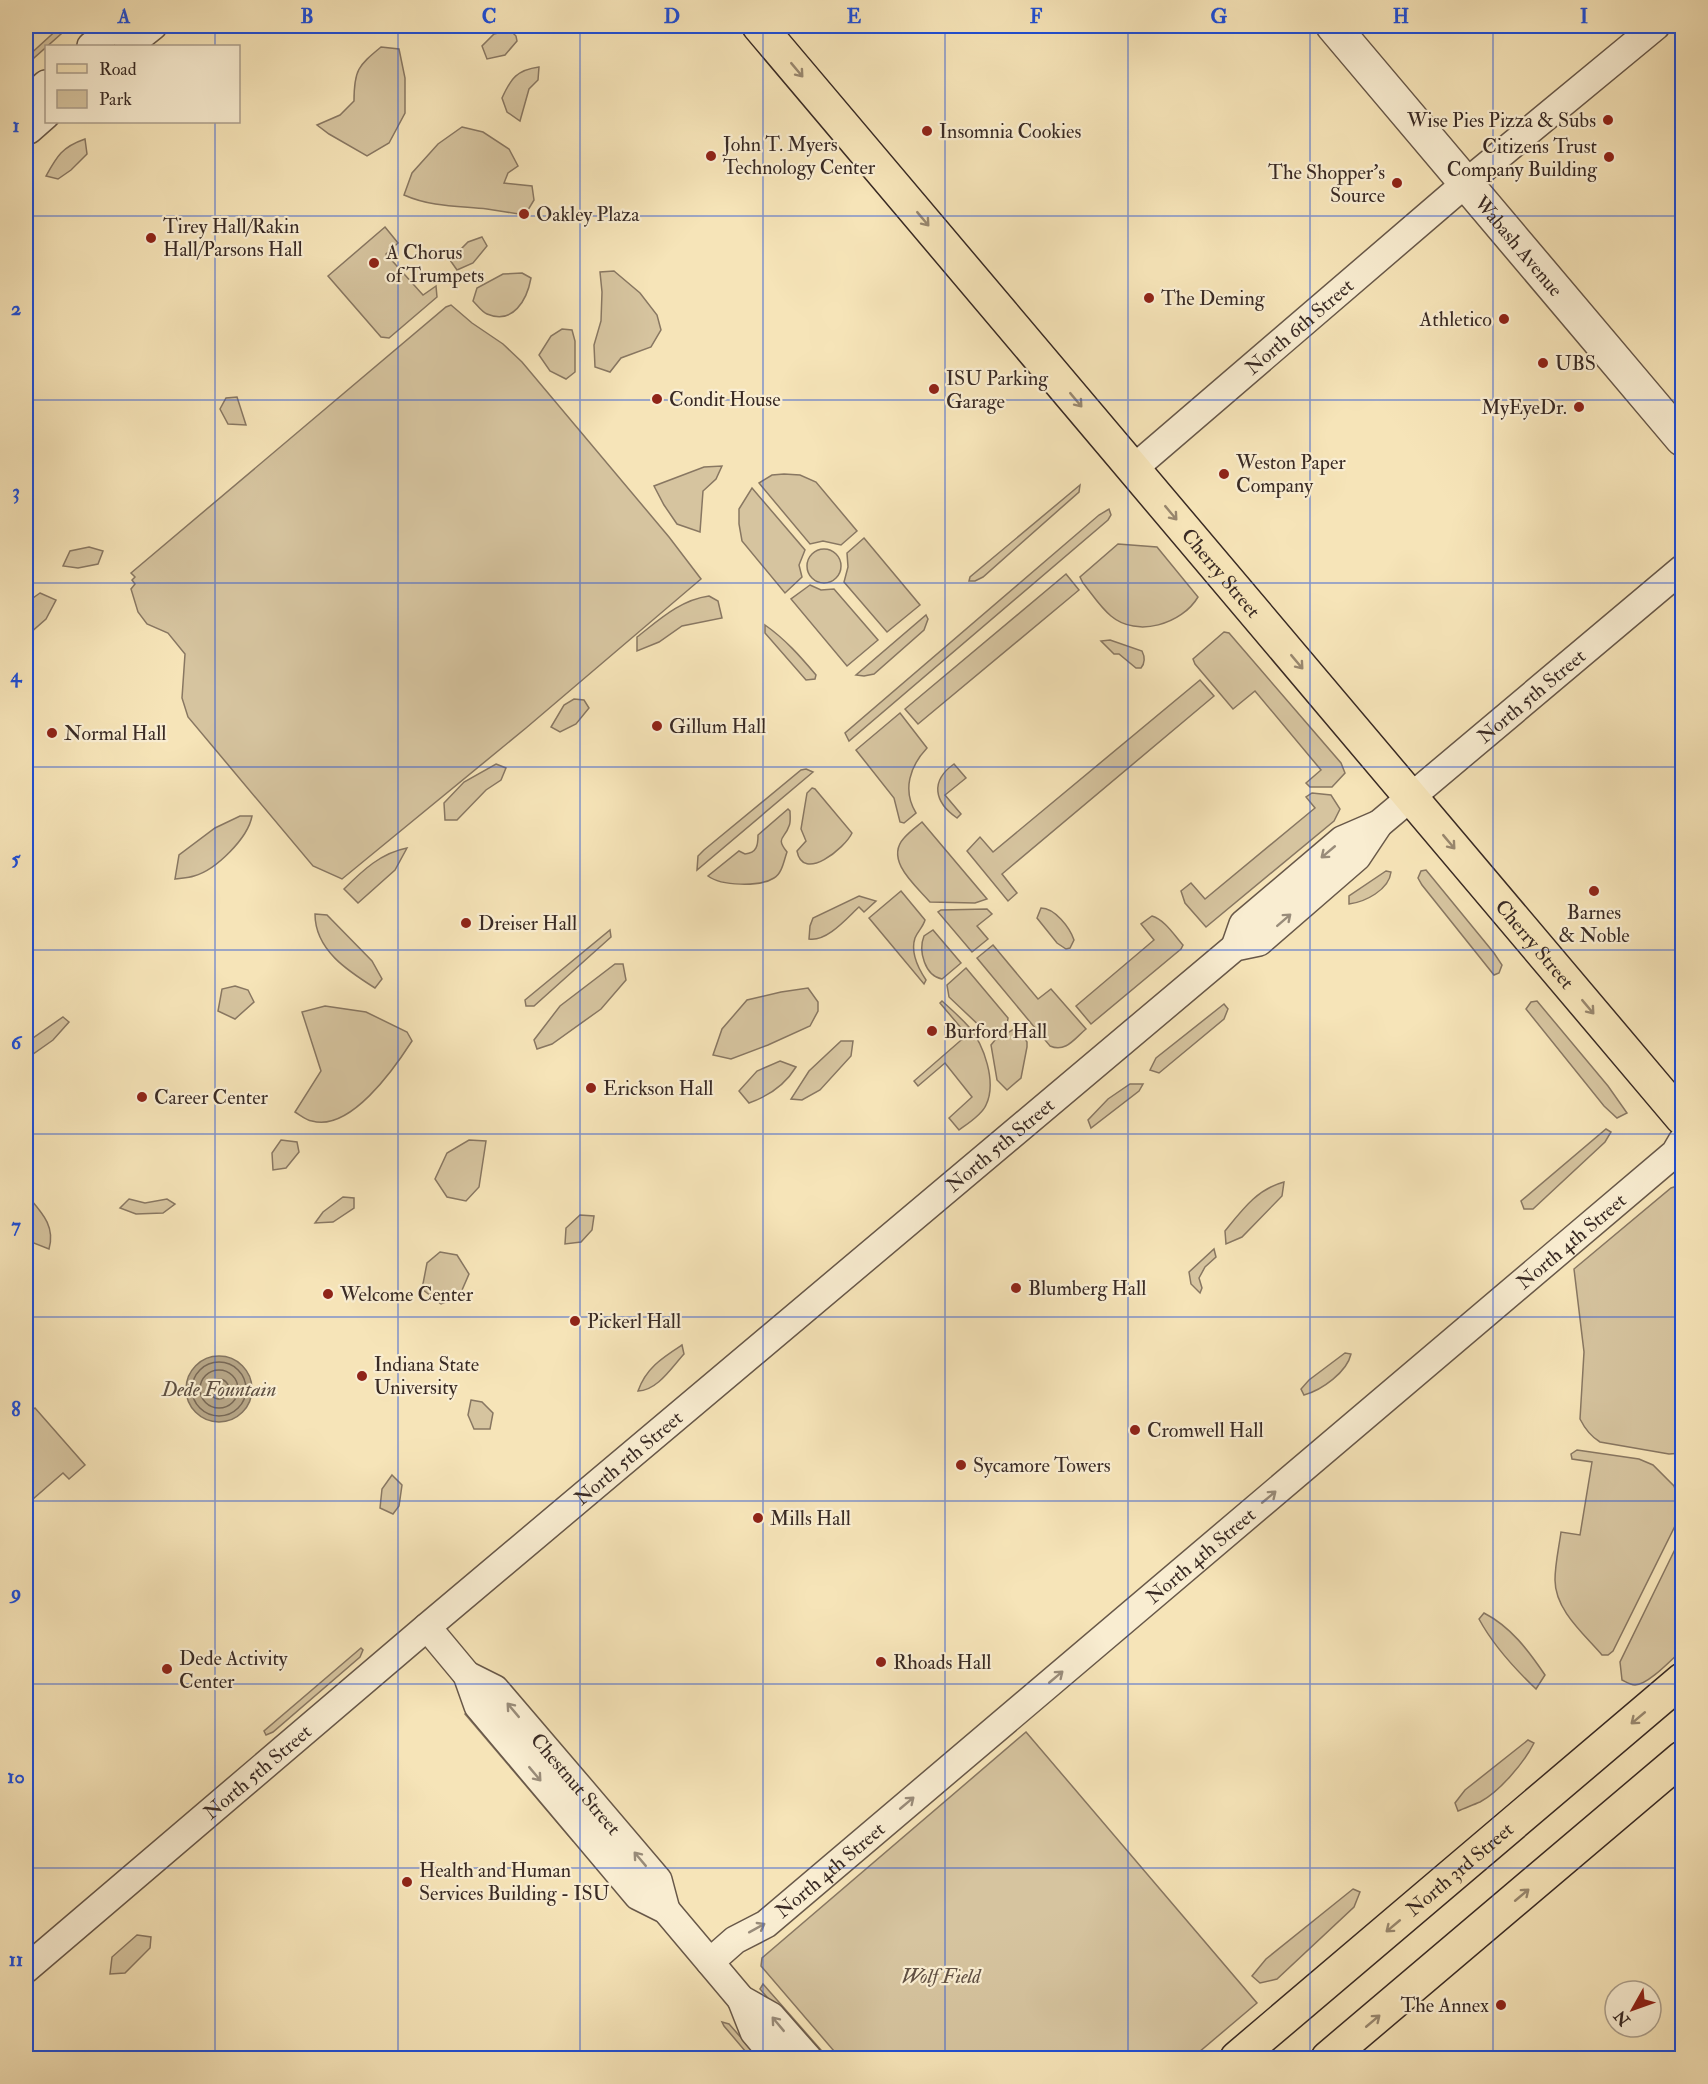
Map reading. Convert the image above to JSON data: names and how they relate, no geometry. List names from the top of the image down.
{
  "streets": {
    "main road": ["Cherry Street", "North 3rd Street"],
    "street": [
      "Wabash Avenue",
      "North 6th Street",
      "North 5th Street",
      "North 4th Street",
      "Chestnut Street"
    ]
  },
  "crossings": [
    ["Wabash Avenue", "North 6th Street"],
    ["North 6th Street", "Cherry Street"],
    ["Cherry Street", "North 5th Street"],
    ["North 5th Street", "Chestnut Street"],
    ["North 4th Street", "Chestnut Street"]
  ],
  "one_way": ["Cherry Street", "North 4th Street"],
  "water": ["Dede Fountain"],
  "parks": ["Wolf Field"],
  "places": [
    "Wise Pies Pizza & Subs",
    "Insomnia Cookies",
    "John T. Myers Technology Center",
    "Citizens Trust Company Building",
    "The Shopper’s Source",
    "Oakley Plaza",
    "Tirey Hall/Rakin Hall/Parsons Hall",
    "A Chorus of Trumpets",
    "The Deming",
    "Athletico",
    "UBS",
    "ISU Parking Garage",
    "Condit House",
    "MyEyeDr.",
    "Weston Paper Company",
    "Gillum Hall",
    "Normal Hall",
    "Barnes & Noble",
    "Dreiser Hall",
    "Burford Hall",
    "Erickson Hall",
    "Career Center",
    "Blumberg Hall",
    "Welcome Center",
    "Pickerl Hall",
    "Indiana State University",
    "Cromwell Hall",
    "Sycamore Towers",
    "Mills Hall",
    "Rhoads Hall",
    "Dede Activity Center",
    "Health and Human Services Building - ISU",
    "The Annex"
  ],
  "legend": ["Road", "Park"],
  "north": "bottom left",
  "grid": {
    "columns": [
      "A",
      "B",
      "C",
      "D",
      "E",
      "F",
      "G",
      "H",
      "I"
    ],
    "rows": [
      "1",
      "2",
      "3",
      "4",
      "5",
      "6",
      "7",
      "8",
      "9",
      "10",
      "11"
    ]
  }
}
